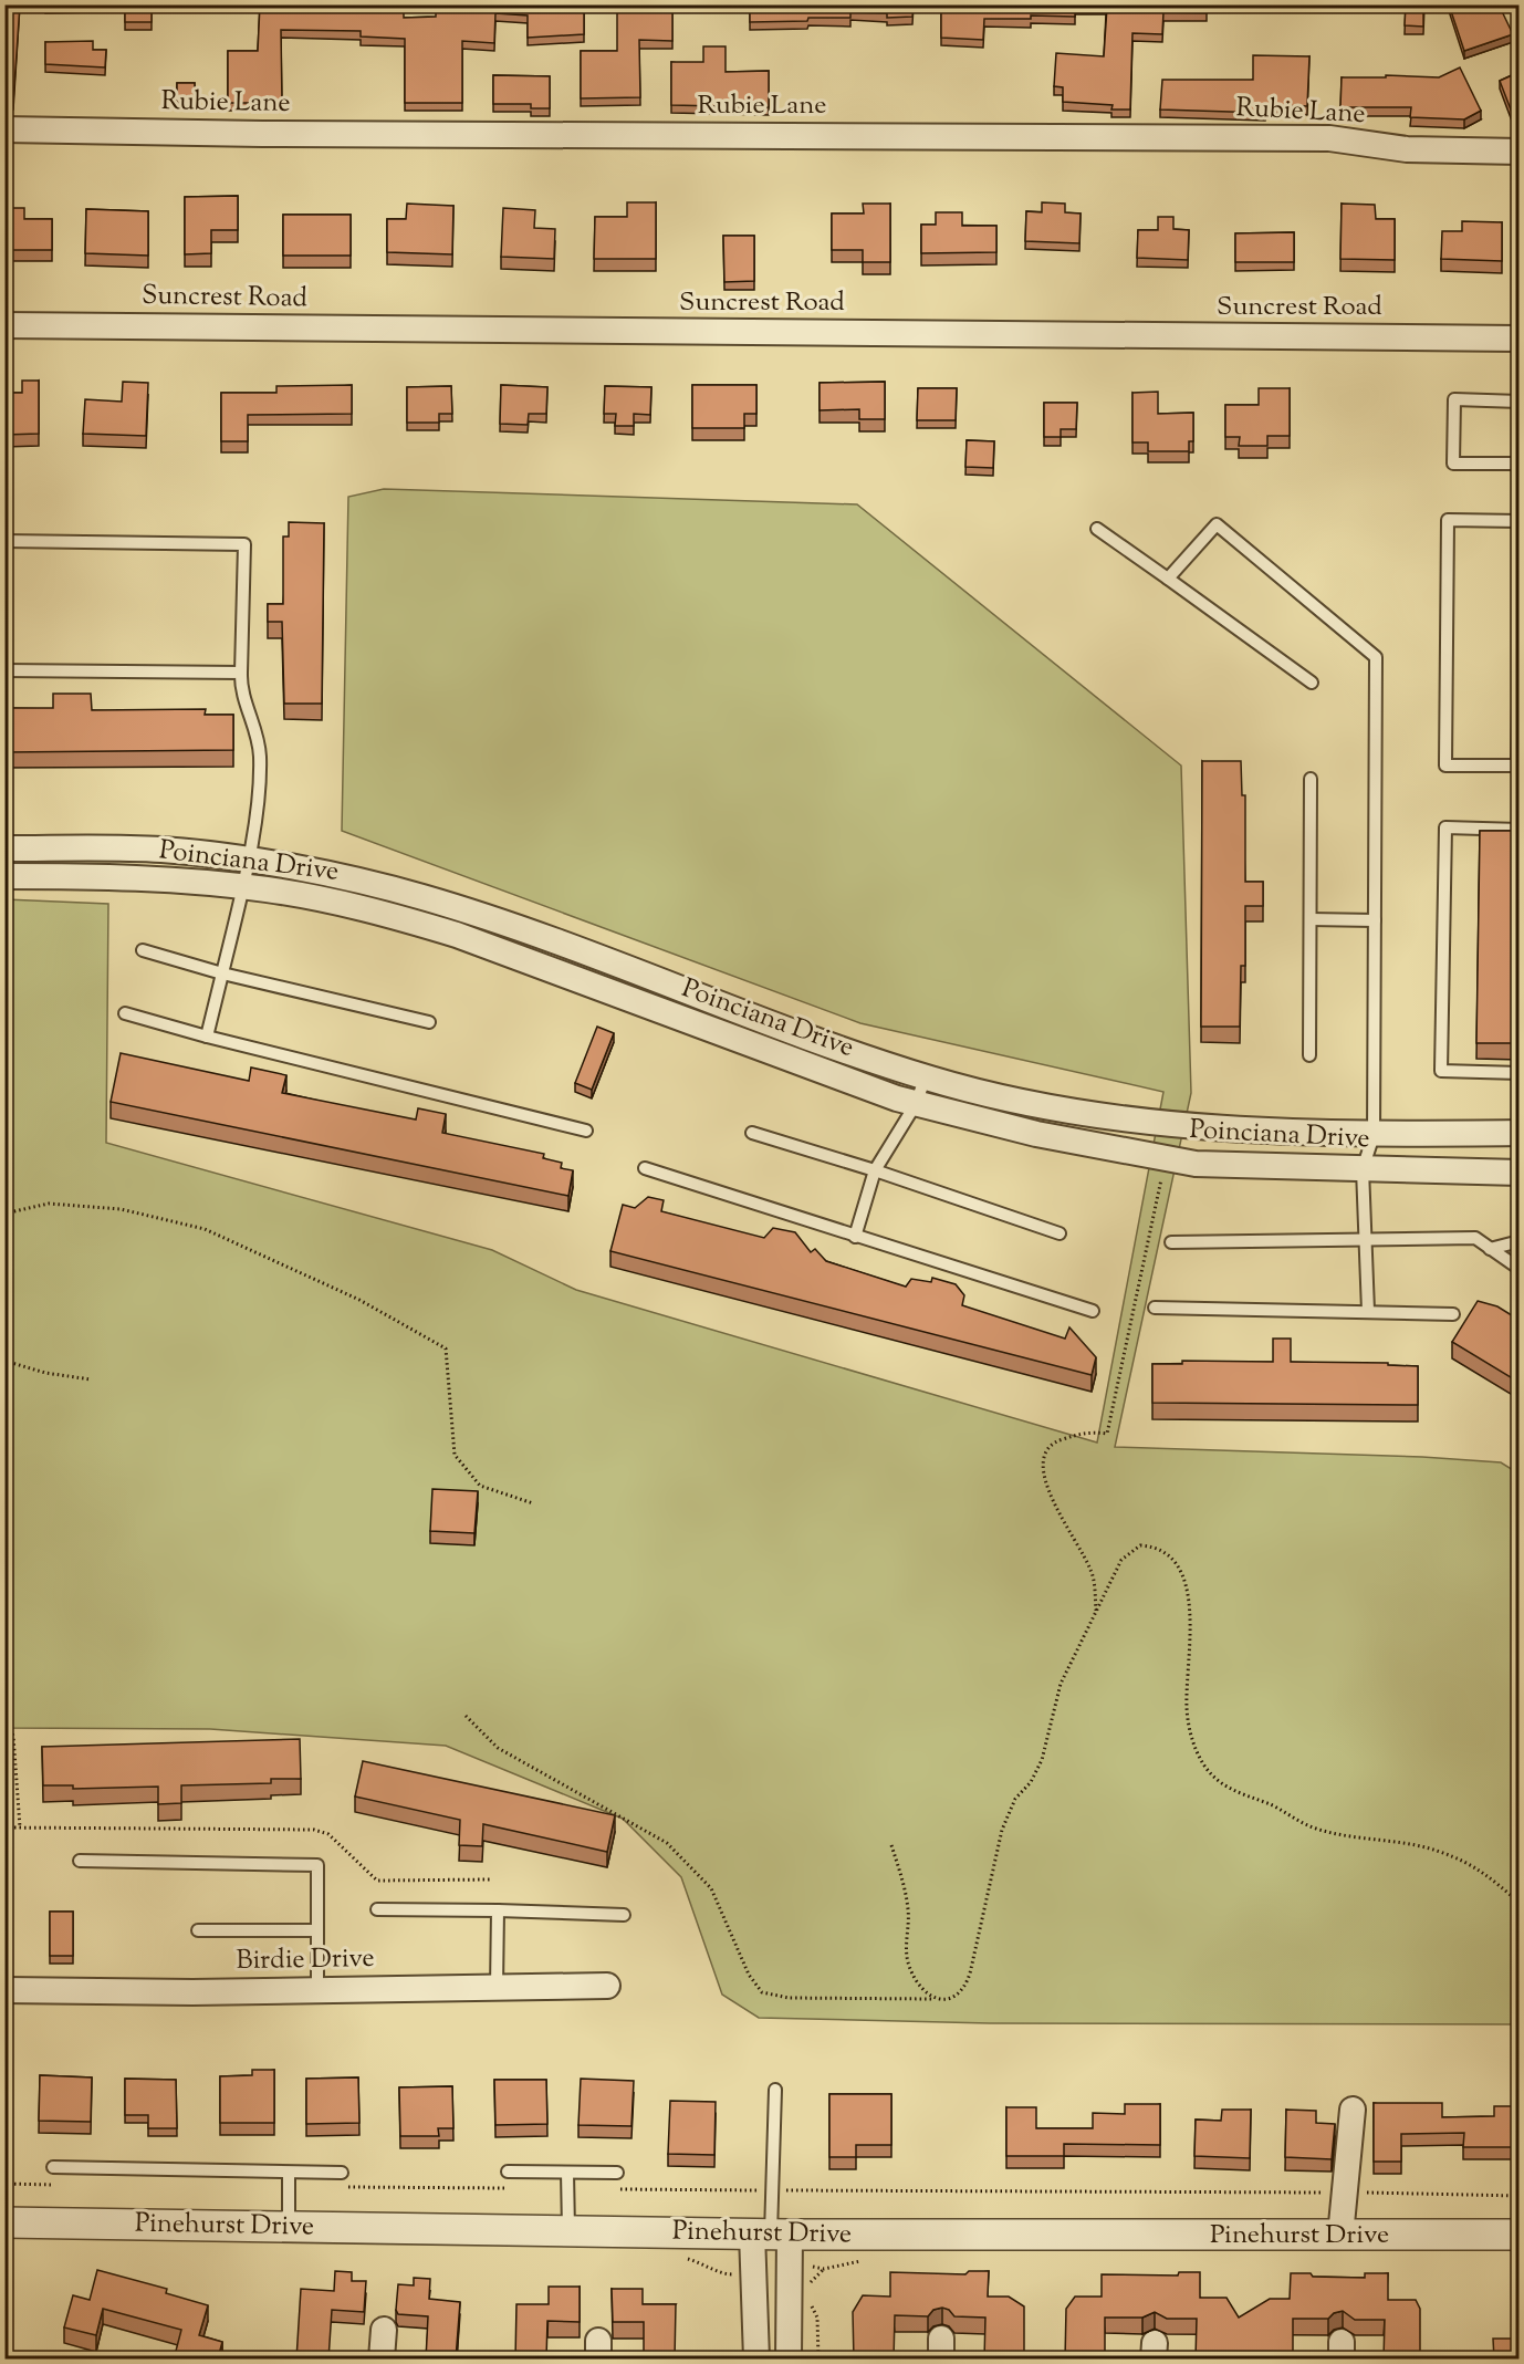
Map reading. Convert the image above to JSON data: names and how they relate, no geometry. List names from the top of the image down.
{
  "streets": {
    "street": [
      "Rubie Lane",
      "Suncrest Road",
      "Poinciana Drive",
      "Birdie Drive",
      "Pinehurst Drive"
    ]
  }
}
